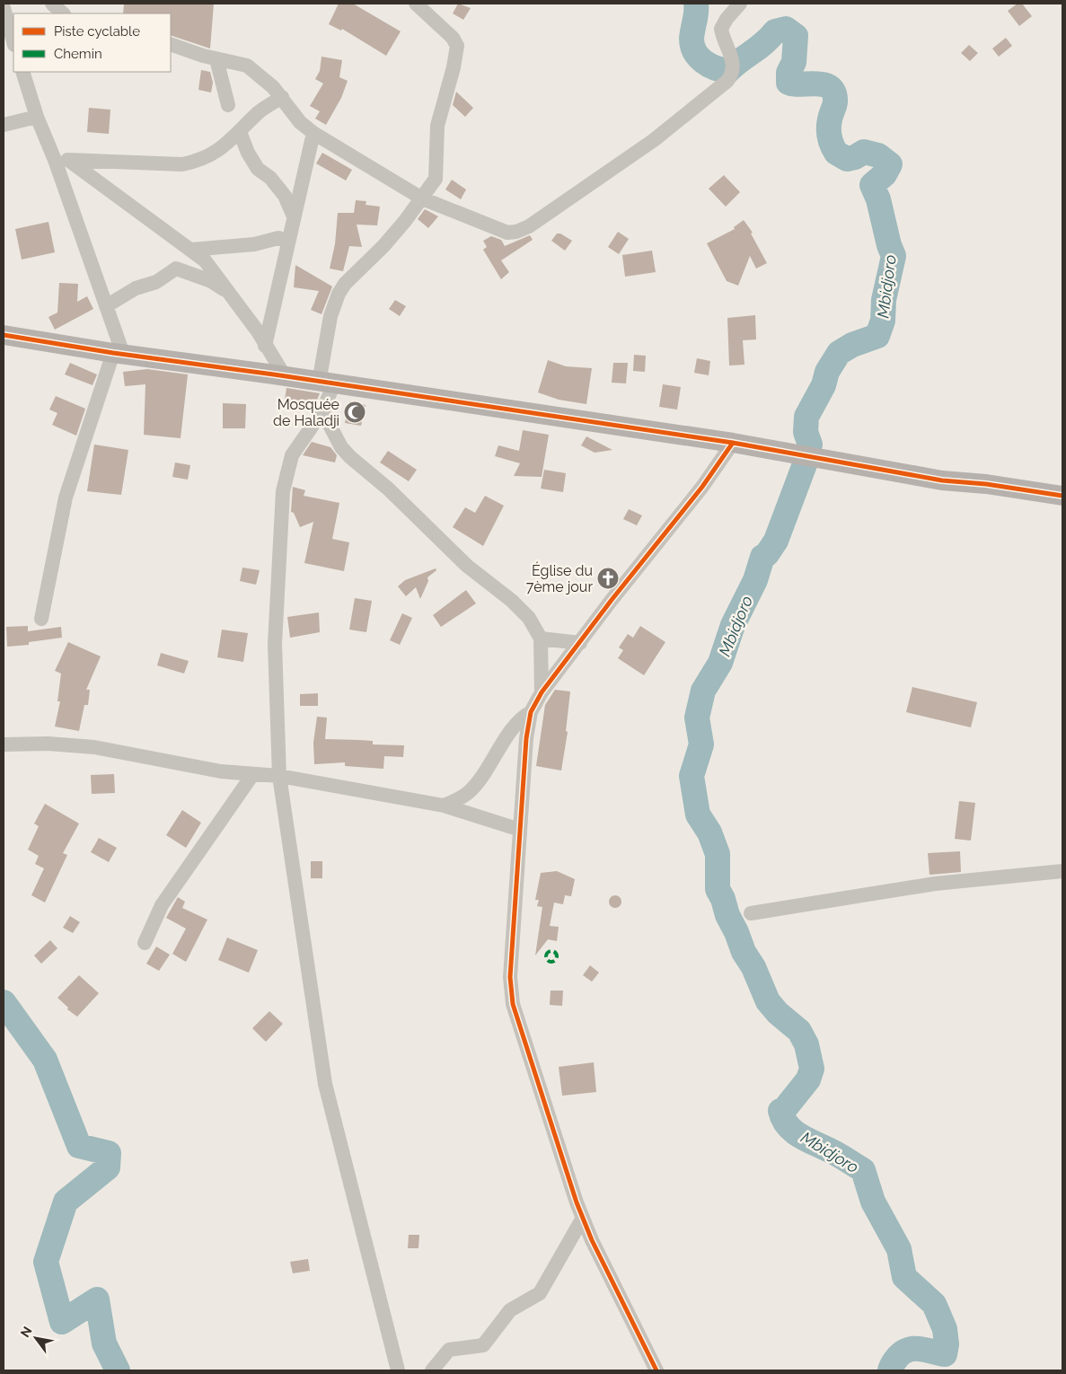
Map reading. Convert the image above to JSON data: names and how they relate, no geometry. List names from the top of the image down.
{
  "water": ["Mbidjoro"],
  "places": {
    "mosque": ["Mosquée de Haladji"],
    "church": ["Église du 7ème jour"]
  },
  "legend": ["Piste cyclable", "Chemin"],
  "north": "top left"
}
